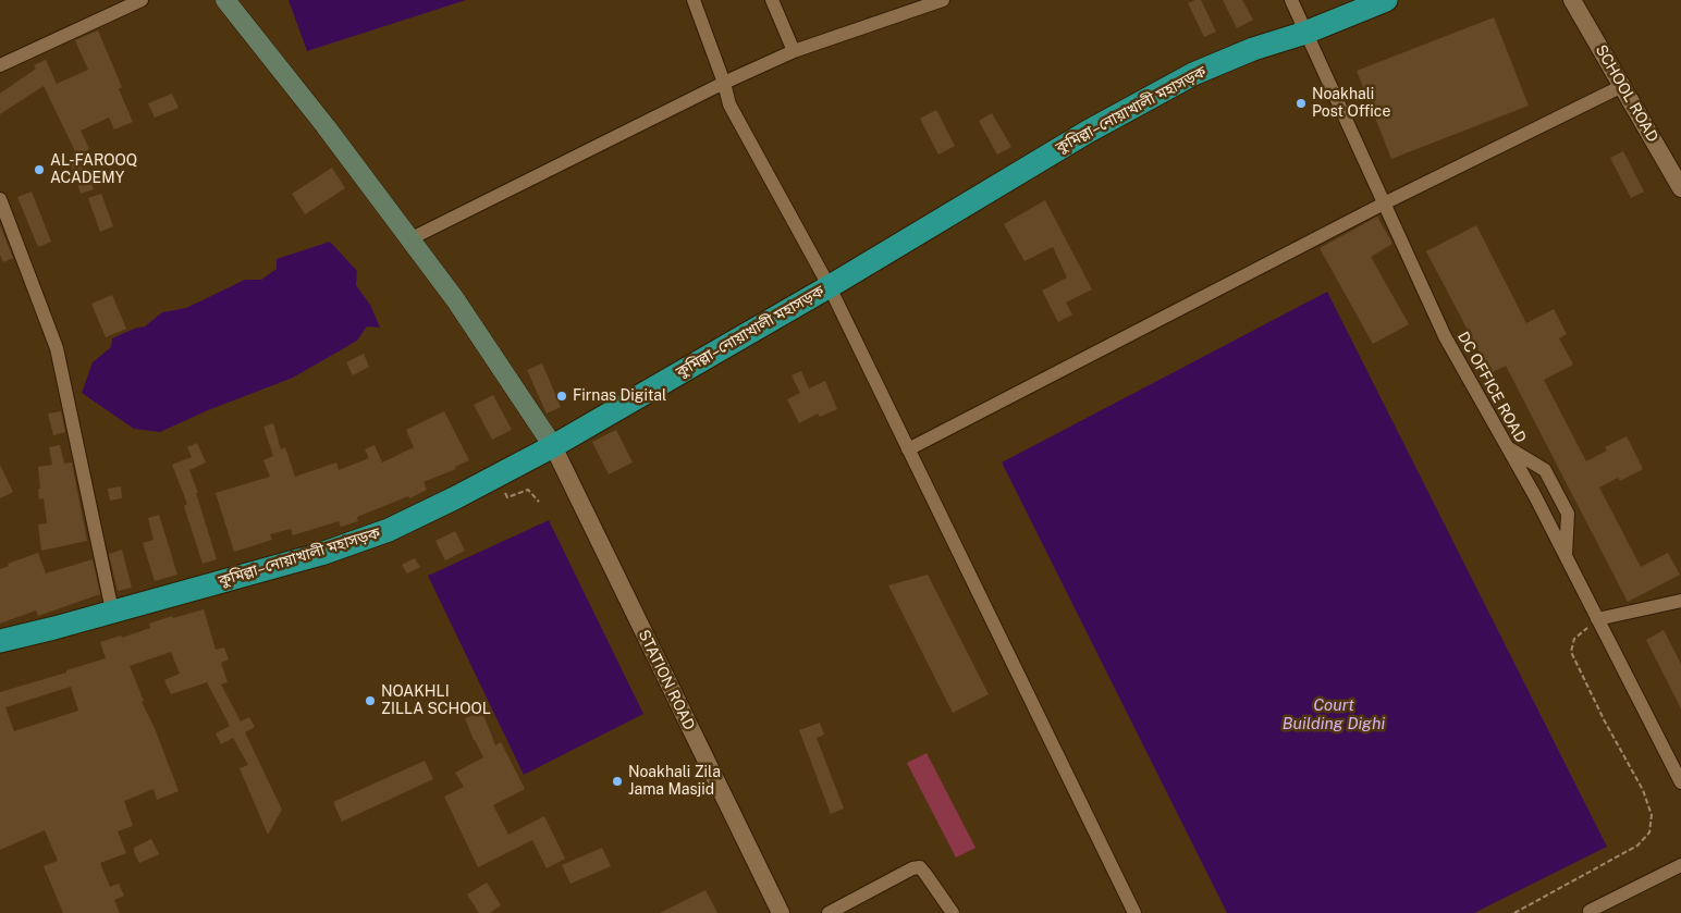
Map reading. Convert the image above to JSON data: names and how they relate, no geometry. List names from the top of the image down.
{
  "streets": {
    "highway": ["কুমিল্লা–নোয়াখালী মহাসড়ক"],
    "street": ["SCHOOL ROAD", "DC OFFICE ROAD", "STATION ROAD"]
  },
  "crossings": [
    ["কুমিল্লা–নোয়াখালী মহাসড়ক", "DC OFFICE ROAD"],
    ["কুমিল্লা–নোয়াখালী মহাসড়ক", "STATION ROAD"]
  ],
  "water": ["Court Building Dighi"],
  "places": [
    "Noakhali Post Office",
    "AL-FAROOQ ACADEMY",
    "Firnas Digital",
    "NOAKHLI ZILLA SCHOOL",
    "Noakhali Zila Jama Masjid"
  ]
}
